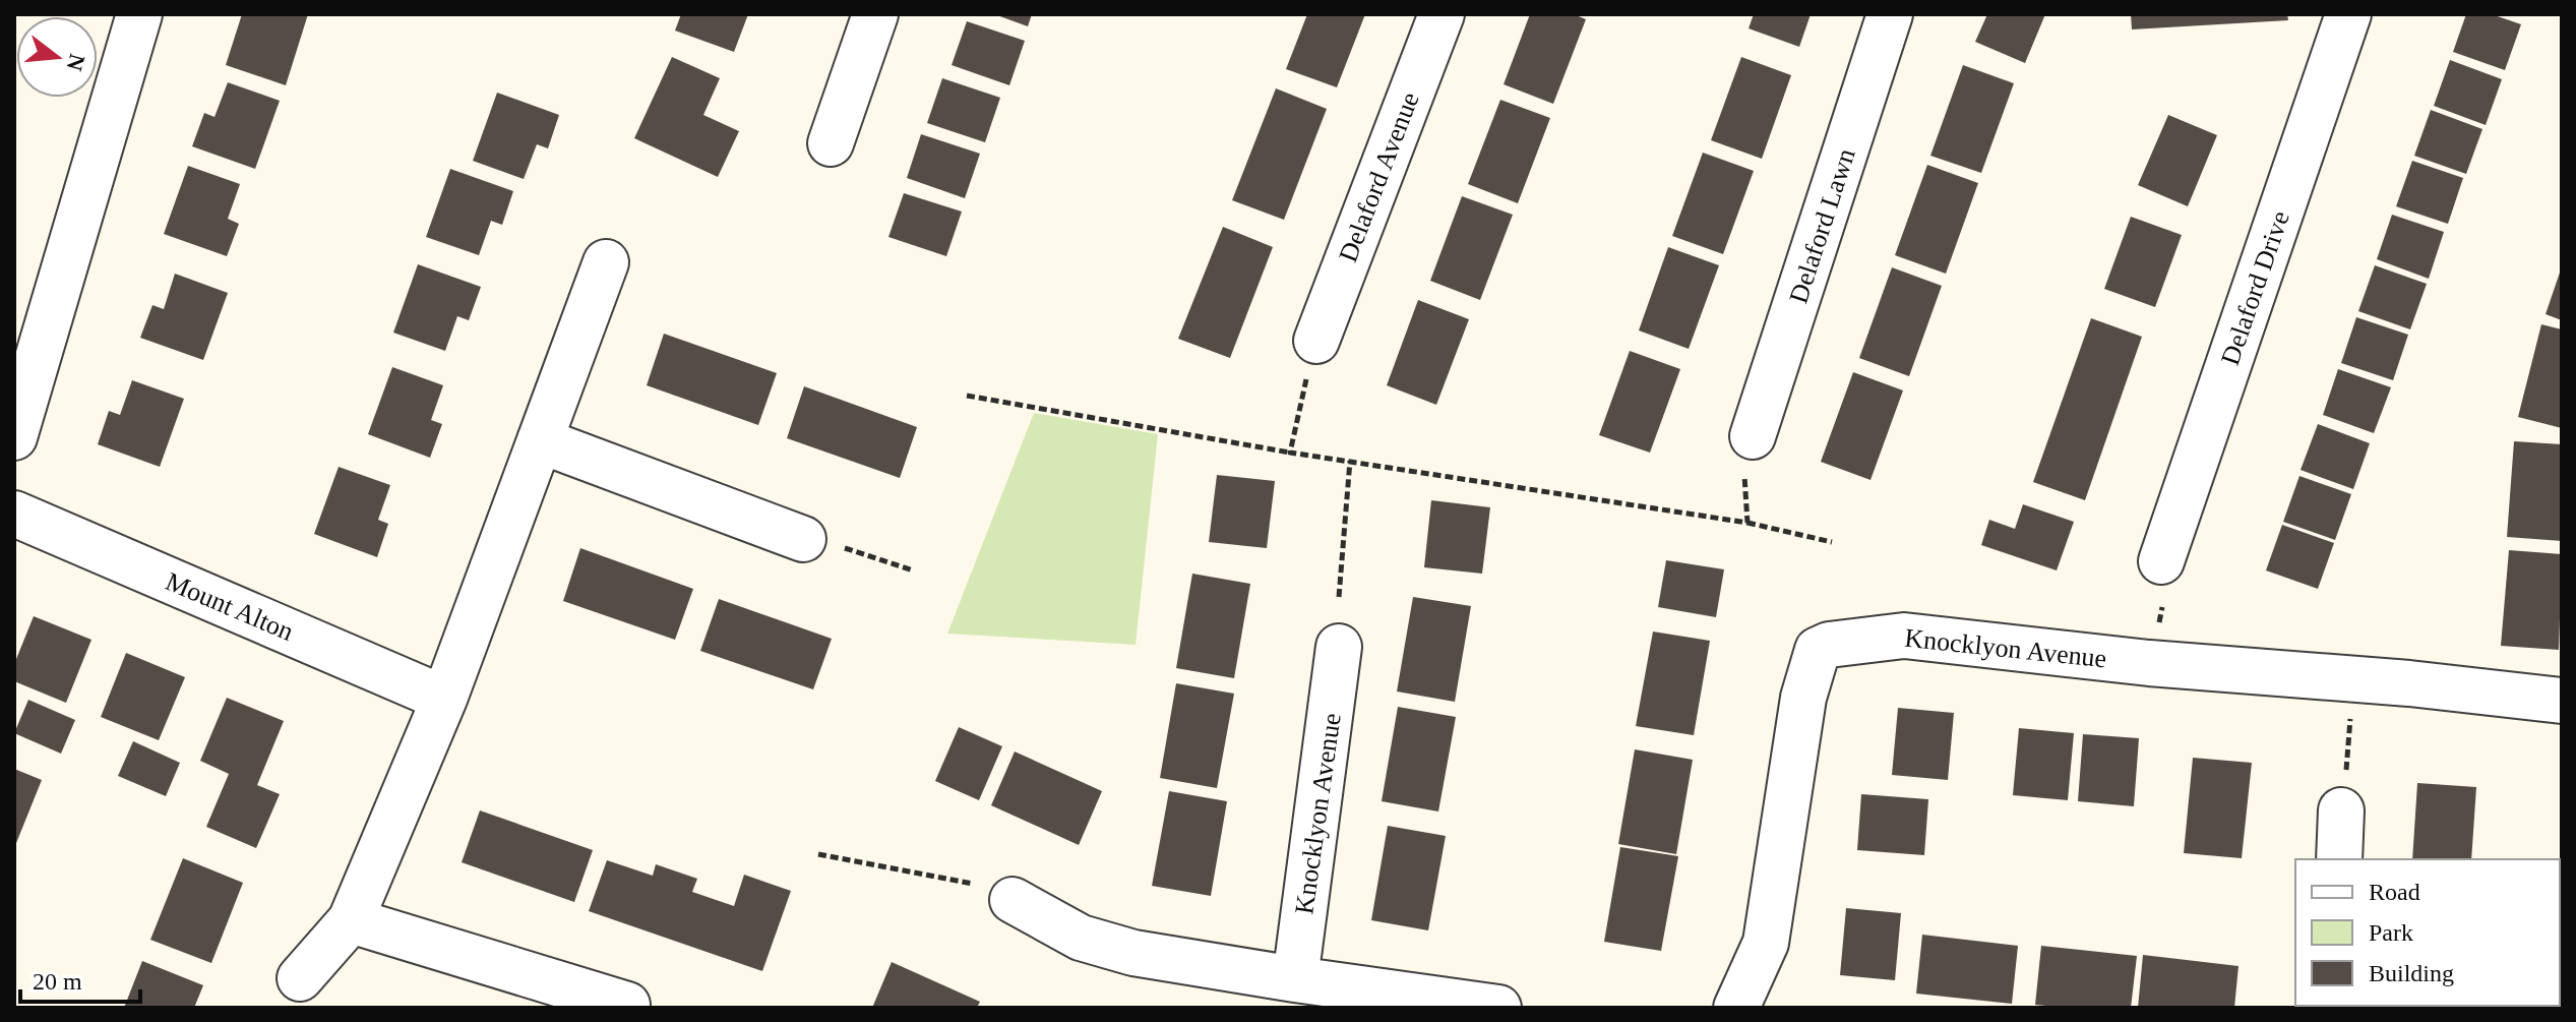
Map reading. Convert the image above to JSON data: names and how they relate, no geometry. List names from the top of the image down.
{
  "streets": {
    "street": [
      "Delaford Avenue",
      "Delaford Lawn",
      "Delaford Drive",
      "Mount Alton",
      "Knocklyon Avenue"
    ]
  },
  "legend": ["Road", "Park", "Building"],
  "scale_bar": "20 m",
  "north": "right"
}
